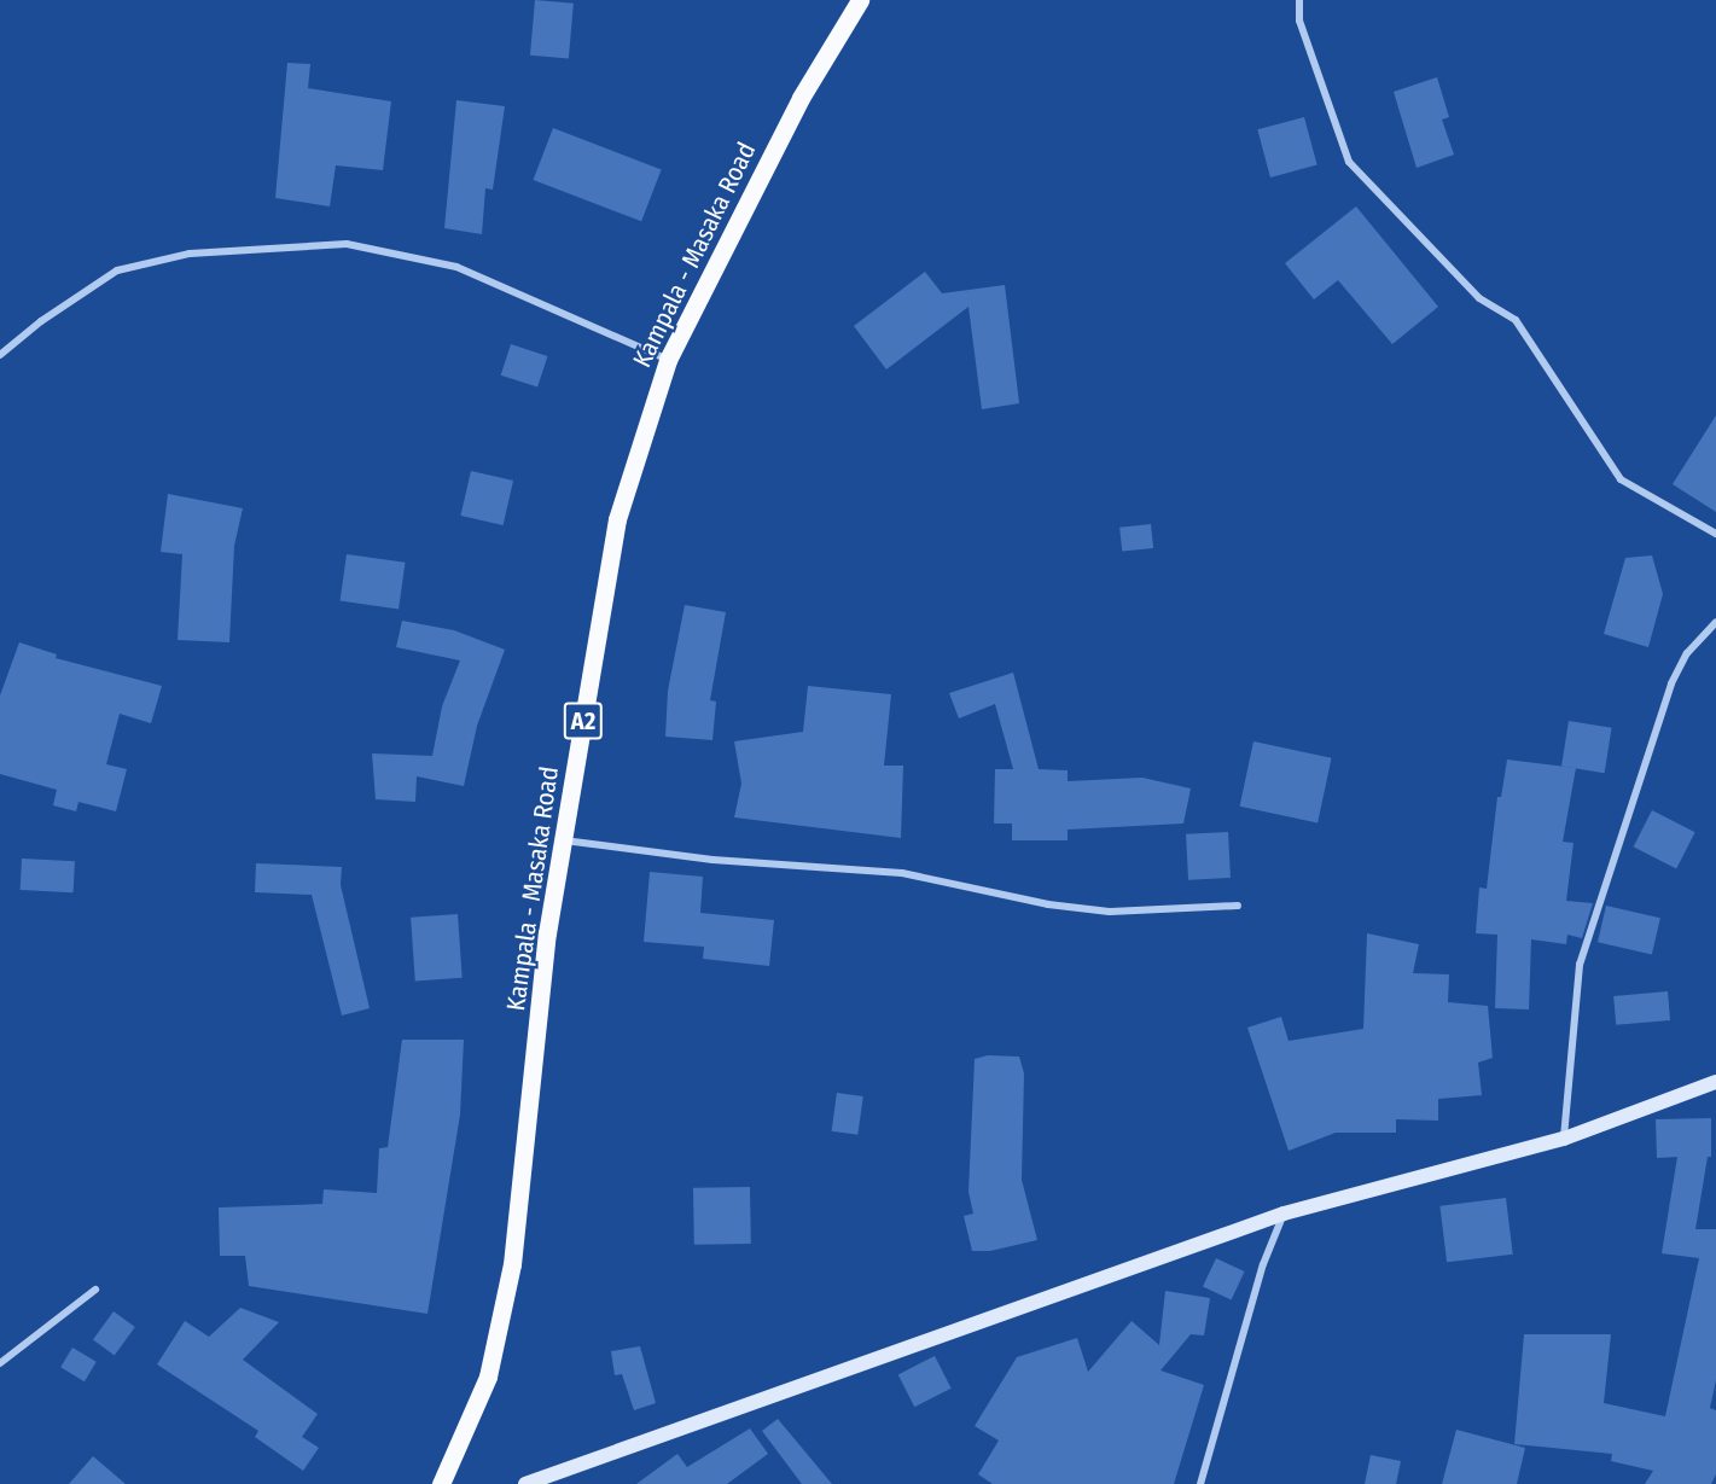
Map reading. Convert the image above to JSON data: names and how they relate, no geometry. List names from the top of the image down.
{
  "streets": {
    "main road": ["Kampala - Masaka Road", "A2"]
  }
}
